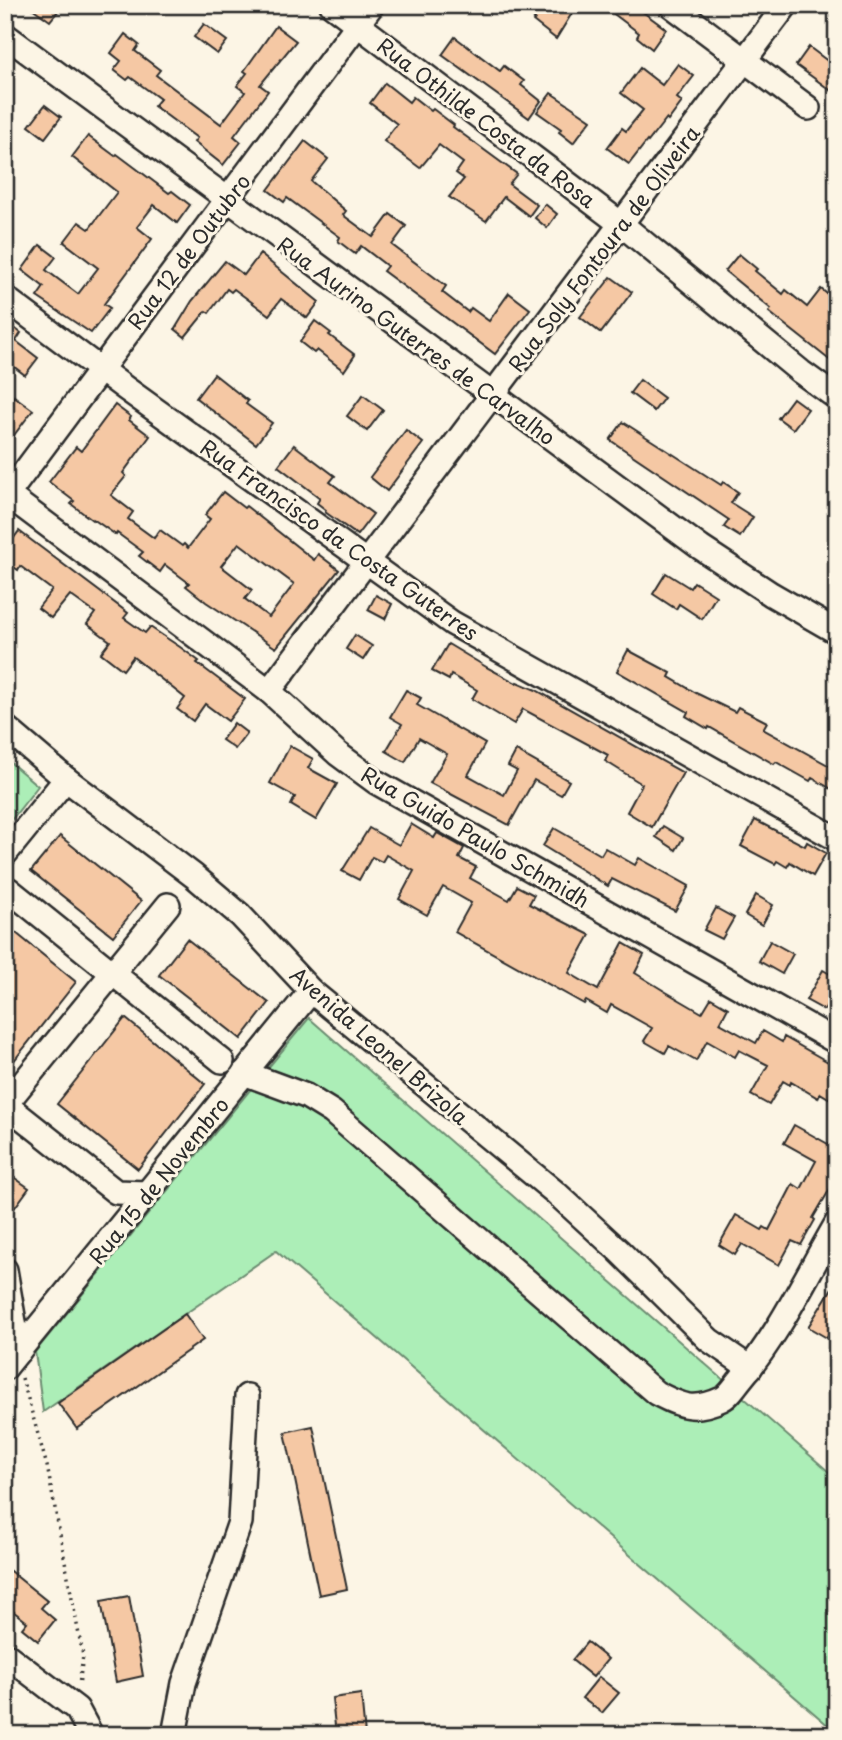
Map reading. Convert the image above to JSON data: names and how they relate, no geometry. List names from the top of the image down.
{
  "streets": {
    "street": [
      "Rua Othilde Costa da Rosa",
      "Rua Soly Fontoura de Oliveira",
      "Rua 12 de Outubro",
      "Rua Aurino Guterres de Carvalho",
      "Rua Francisco da Costa Guterres",
      "Rua Guido Paulo Schmidh",
      "Avenida Leonel Brizola",
      "Rua 15 de Novembro"
    ]
  },
  "crossings": [
    ["Rua Othilde Costa da Rosa", "Rua Soly Fontoura de Oliveira"],
    ["Rua Othilde Costa da Rosa", "Rua 12 de Outubro"],
    ["Rua Soly Fontoura de Oliveira", "Rua Aurino Guterres de Carvalho"],
    ["Rua Soly Fontoura de Oliveira", "Rua Francisco da Costa Guterres"],
    ["Rua Soly Fontoura de Oliveira", "Rua Guido Paulo Schmidh"],
    ["Rua 12 de Outubro", "Rua Aurino Guterres de Carvalho"],
    ["Rua 12 de Outubro", "Rua Francisco da Costa Guterres"],
    ["Rua 12 de Outubro", "Rua Guido Paulo Schmidh"],
    ["Avenida Leonel Brizola", "Rua 15 de Novembro"]
  ]
}
